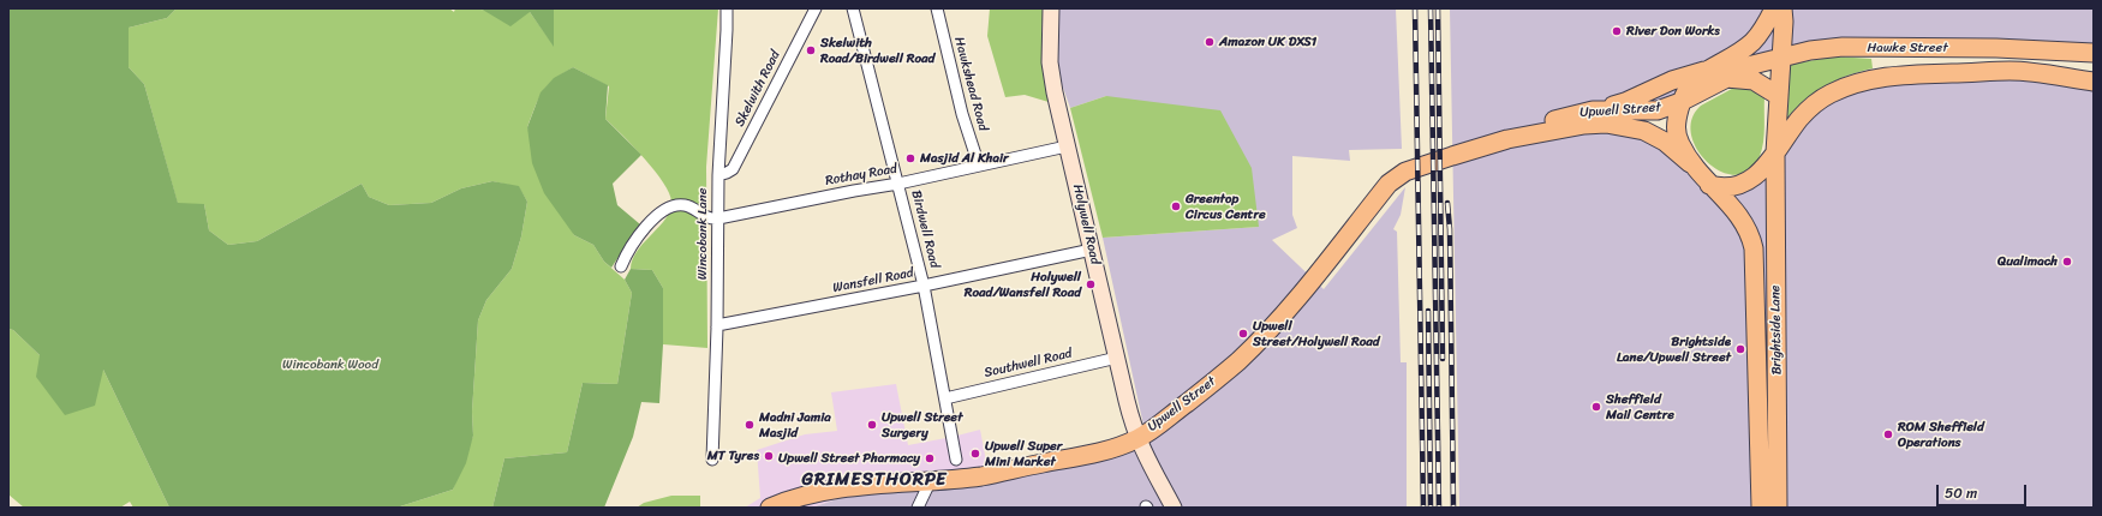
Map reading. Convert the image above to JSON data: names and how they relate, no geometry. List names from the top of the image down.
{
  "streets": {
    "main road": [
      "Hawke Street",
      "Upwell Street",
      "Holywell Road",
      "Brightside Lane"
    ],
    "street": [
      "Hawkshead Road",
      "Skelwith Road",
      "Rothay Road",
      "Birdwell Road",
      "Wincobank Lane",
      "Wansfell Road",
      "Southwell Road"
    ]
  },
  "crossings": [
    ["Hawke Street", "Upwell Street"],
    ["Hawke Street", "Brightside Lane"],
    ["Hawkshead Road", "Rothay Road"],
    ["Skelwith Road", "Wincobank Lane"],
    ["Upwell Street", "Holywell Road"],
    ["Upwell Street", "Brightside Lane"],
    ["Rothay Road", "Holywell Road"],
    ["Rothay Road", "Birdwell Road"],
    ["Rothay Road", "Wincobank Lane"],
    ["Holywell Road", "Wansfell Road"],
    ["Holywell Road", "Southwell Road"],
    ["Birdwell Road", "Wansfell Road"],
    ["Birdwell Road", "Southwell Road"],
    ["Wincobank Lane", "Wansfell Road"]
  ],
  "districts": ["GRIMESTHORPE"],
  "parks": ["Wincobank Wood"],
  "places": [
    "River Don Works",
    "Amazon UK DXS1",
    "Skelwith Road/Birdwell Road",
    "Masjid Al Khair",
    "Greentop Circus Centre",
    "Qualimach",
    "Holywell Road/Wansfell Road",
    "Upwell Street/Holywell Road",
    "Brightside Lane/Upwell Street",
    "Sheffield Mail Centre",
    "Madni Jamia Masjid",
    "Upwell Street Surgery",
    "ROM Sheffield Operations",
    "Upwell Super Mini Market",
    "MT Tyres",
    "Upwell Street Pharmacy"
  ],
  "scale_bar": "50 m"
}
